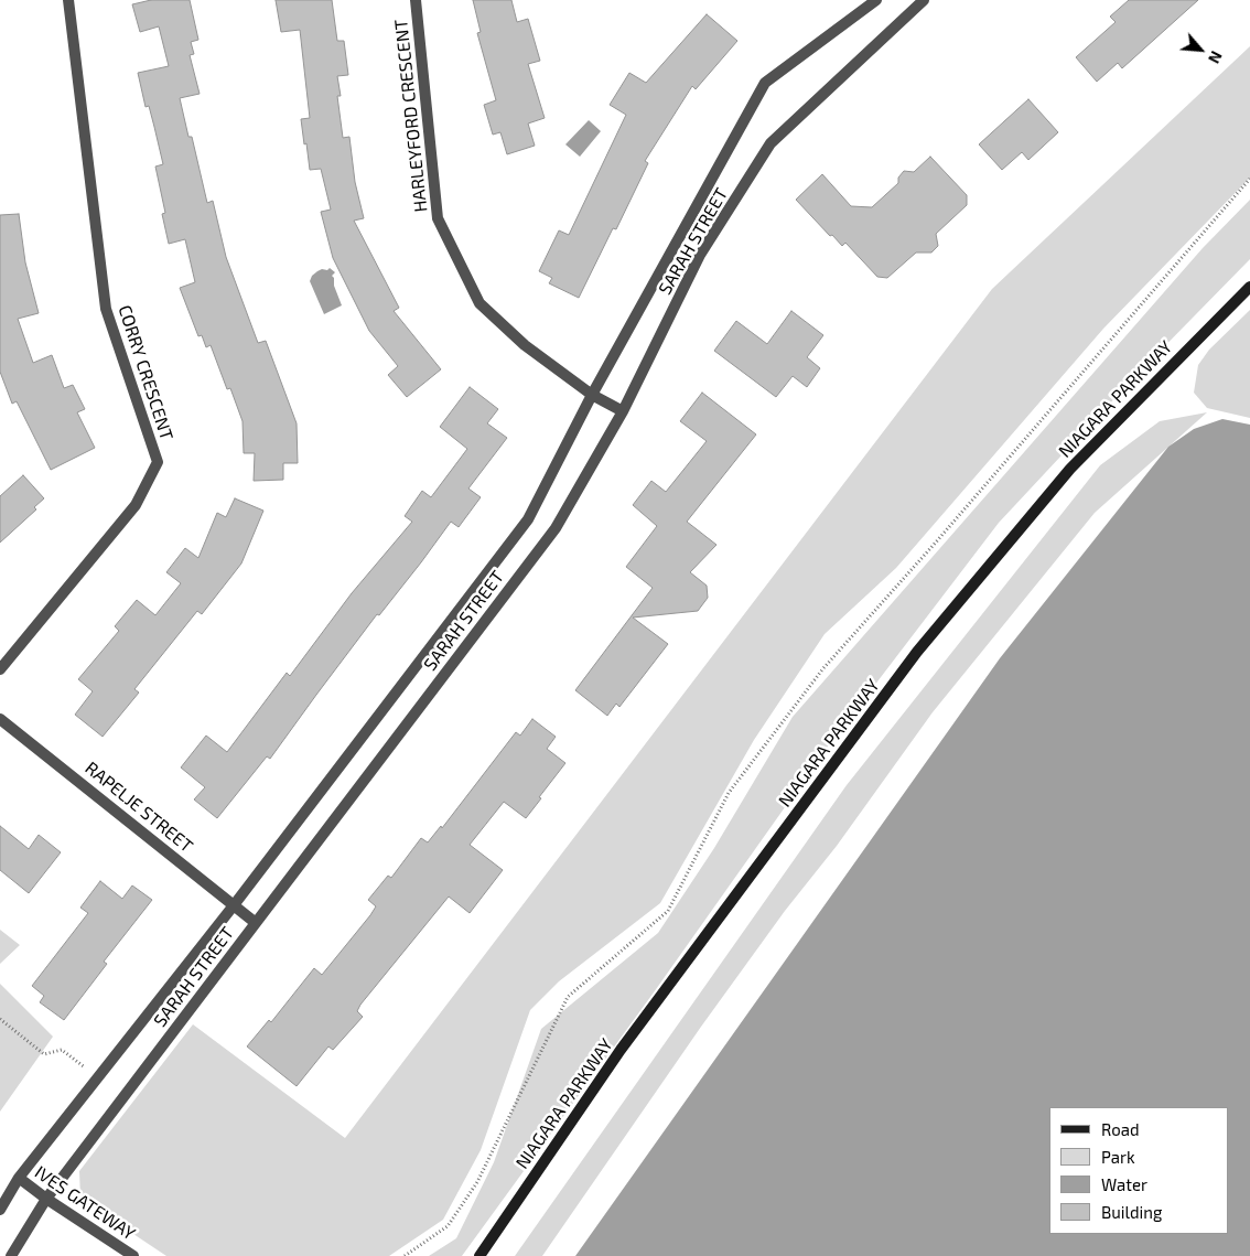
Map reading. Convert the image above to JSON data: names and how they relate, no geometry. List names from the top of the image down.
{
  "streets": {
    "main road": ["NIAGARA PARKWAY"],
    "street": [
      "HARLEYFORD CRESCENT",
      "SARAH STREET",
      "CORRY CRESCENT",
      "RAPELJE STREET",
      "IVES GATEWAY"
    ]
  },
  "crossings": [
    ["HARLEYFORD CRESCENT", "SARAH STREET"],
    ["SARAH STREET", "RAPELJE STREET"],
    ["SARAH STREET", "IVES GATEWAY"]
  ],
  "legend": [
    "Road",
    "Park",
    "Water",
    "Building"
  ],
  "north": "bottom right"
}
